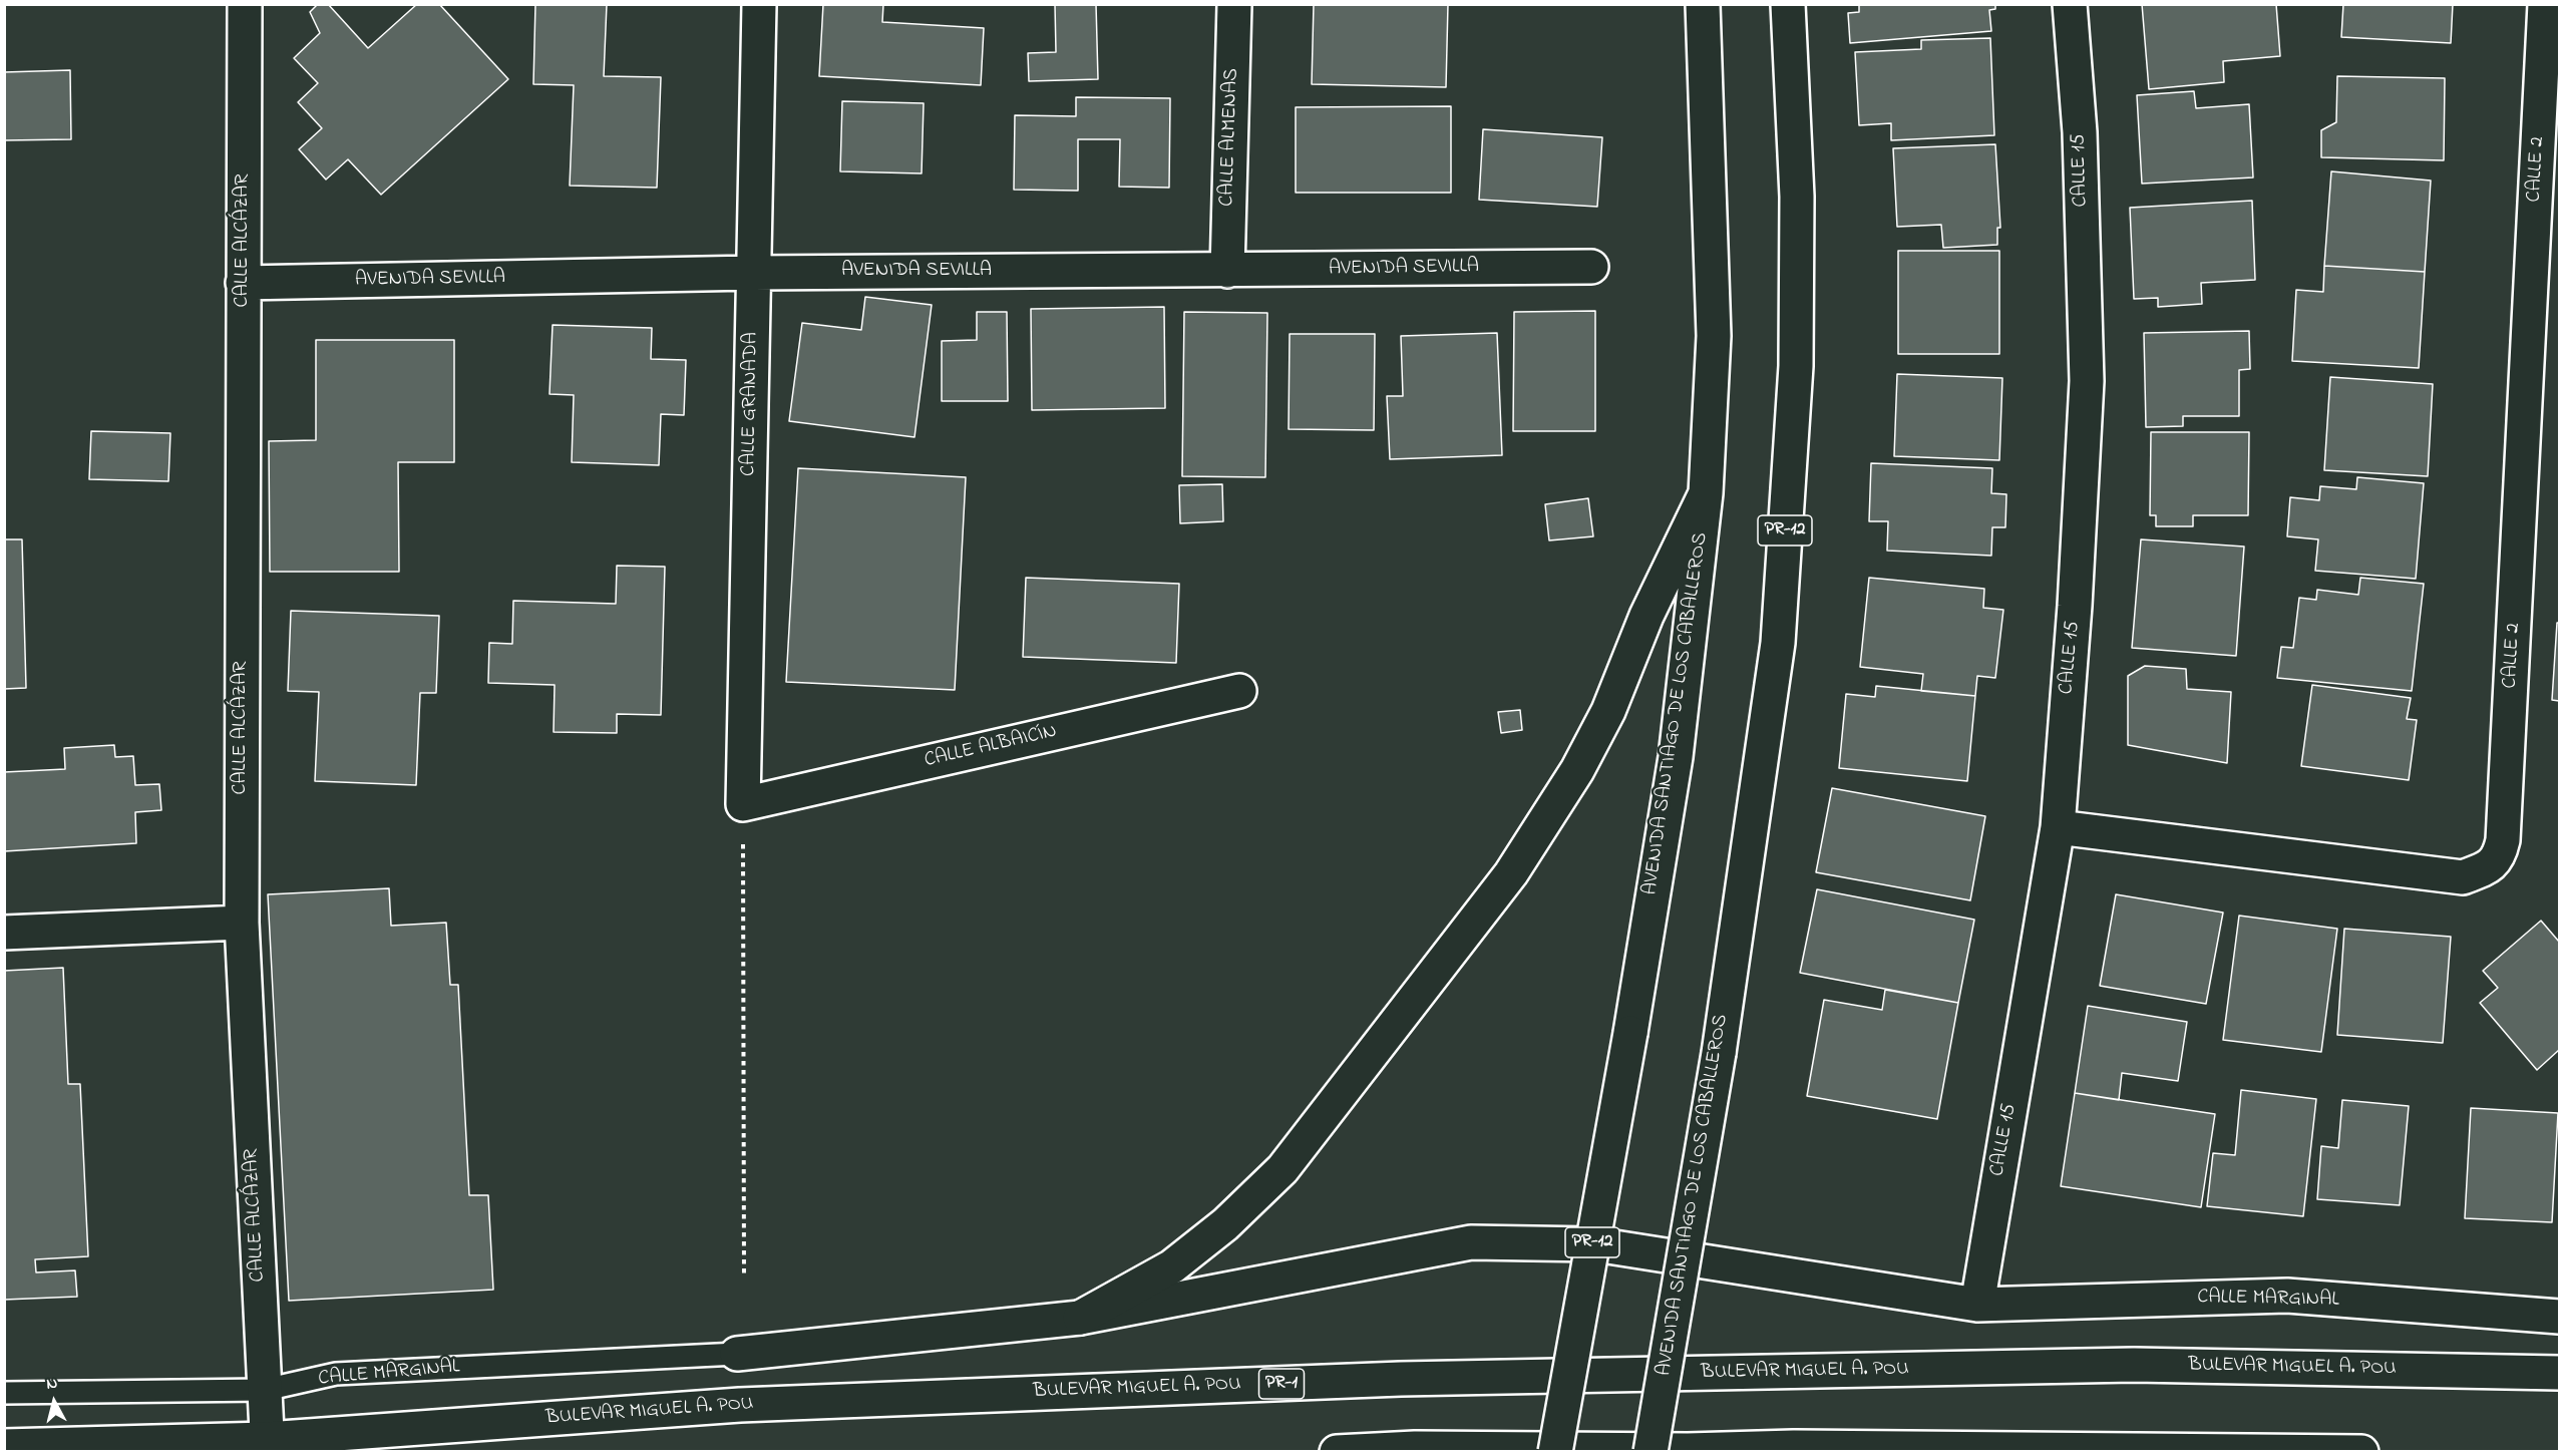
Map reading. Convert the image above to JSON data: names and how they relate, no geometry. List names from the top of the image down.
{
  "streets": {
    "main road": [
      "CALLE ALMENAS",
      "CALLE 2",
      "CALLE 15",
      "CALLE ALCÁZAR",
      "AVENIDA SEVILLA",
      "CALLE GRANADA",
      "PR-12",
      "AVENIDA SANTIAGO DE LOS CABALLEROS",
      "CALLE ALBAICÍN",
      "CALLE MARGINAL",
      "BULEVAR MIGUEL A. POU",
      "PR-1"
    ]
  },
  "crossings": [
    ["CALLE ALMENAS", "AVENIDA SEVILLA"],
    ["CALLE 2", "CALLE 15"],
    ["CALLE 15", "CALLE MARGINAL"],
    ["CALLE ALCÁZAR", "AVENIDA SEVILLA"],
    ["CALLE ALCÁZAR", "CALLE MARGINAL"],
    ["CALLE ALCÁZAR", "BULEVAR MIGUEL A. POU"],
    ["AVENIDA SEVILLA", "CALLE GRANADA"],
    ["CALLE GRANADA", "CALLE ALBAICÍN"]
  ],
  "north": "top"
}
